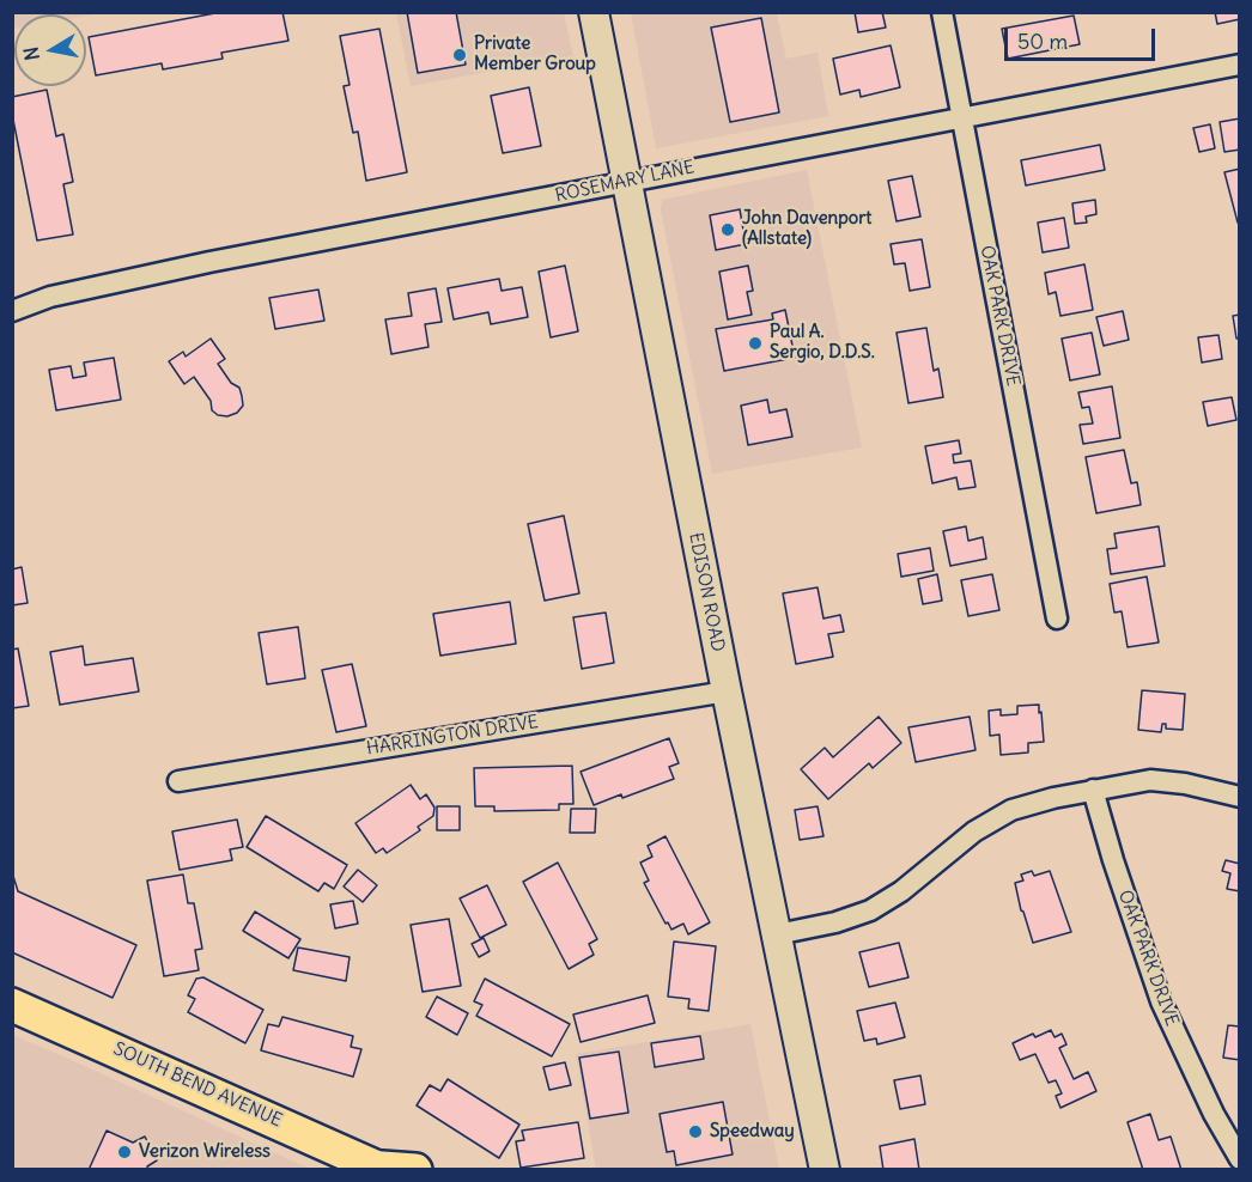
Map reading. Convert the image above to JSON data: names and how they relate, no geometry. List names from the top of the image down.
{
  "streets": {
    "main road": ["EDISON ROAD", "SOUTH BEND AVENUE"],
    "street": ["ROSEMARY LANE", "OAK PARK DRIVE", "HARRINGTON DRIVE"]
  },
  "crossings": [
    ["ROSEMARY LANE", "OAK PARK DRIVE"],
    ["ROSEMARY LANE", "EDISON ROAD"],
    ["EDISON ROAD", "HARRINGTON DRIVE"]
  ],
  "places": [
    "Private Member Group",
    "John Davenport (Allstate)",
    "Paul A. Sergio, D.D.S.",
    "Speedway",
    "Verizon Wireless"
  ],
  "scale_bar": "50 m",
  "north": "left"
}
